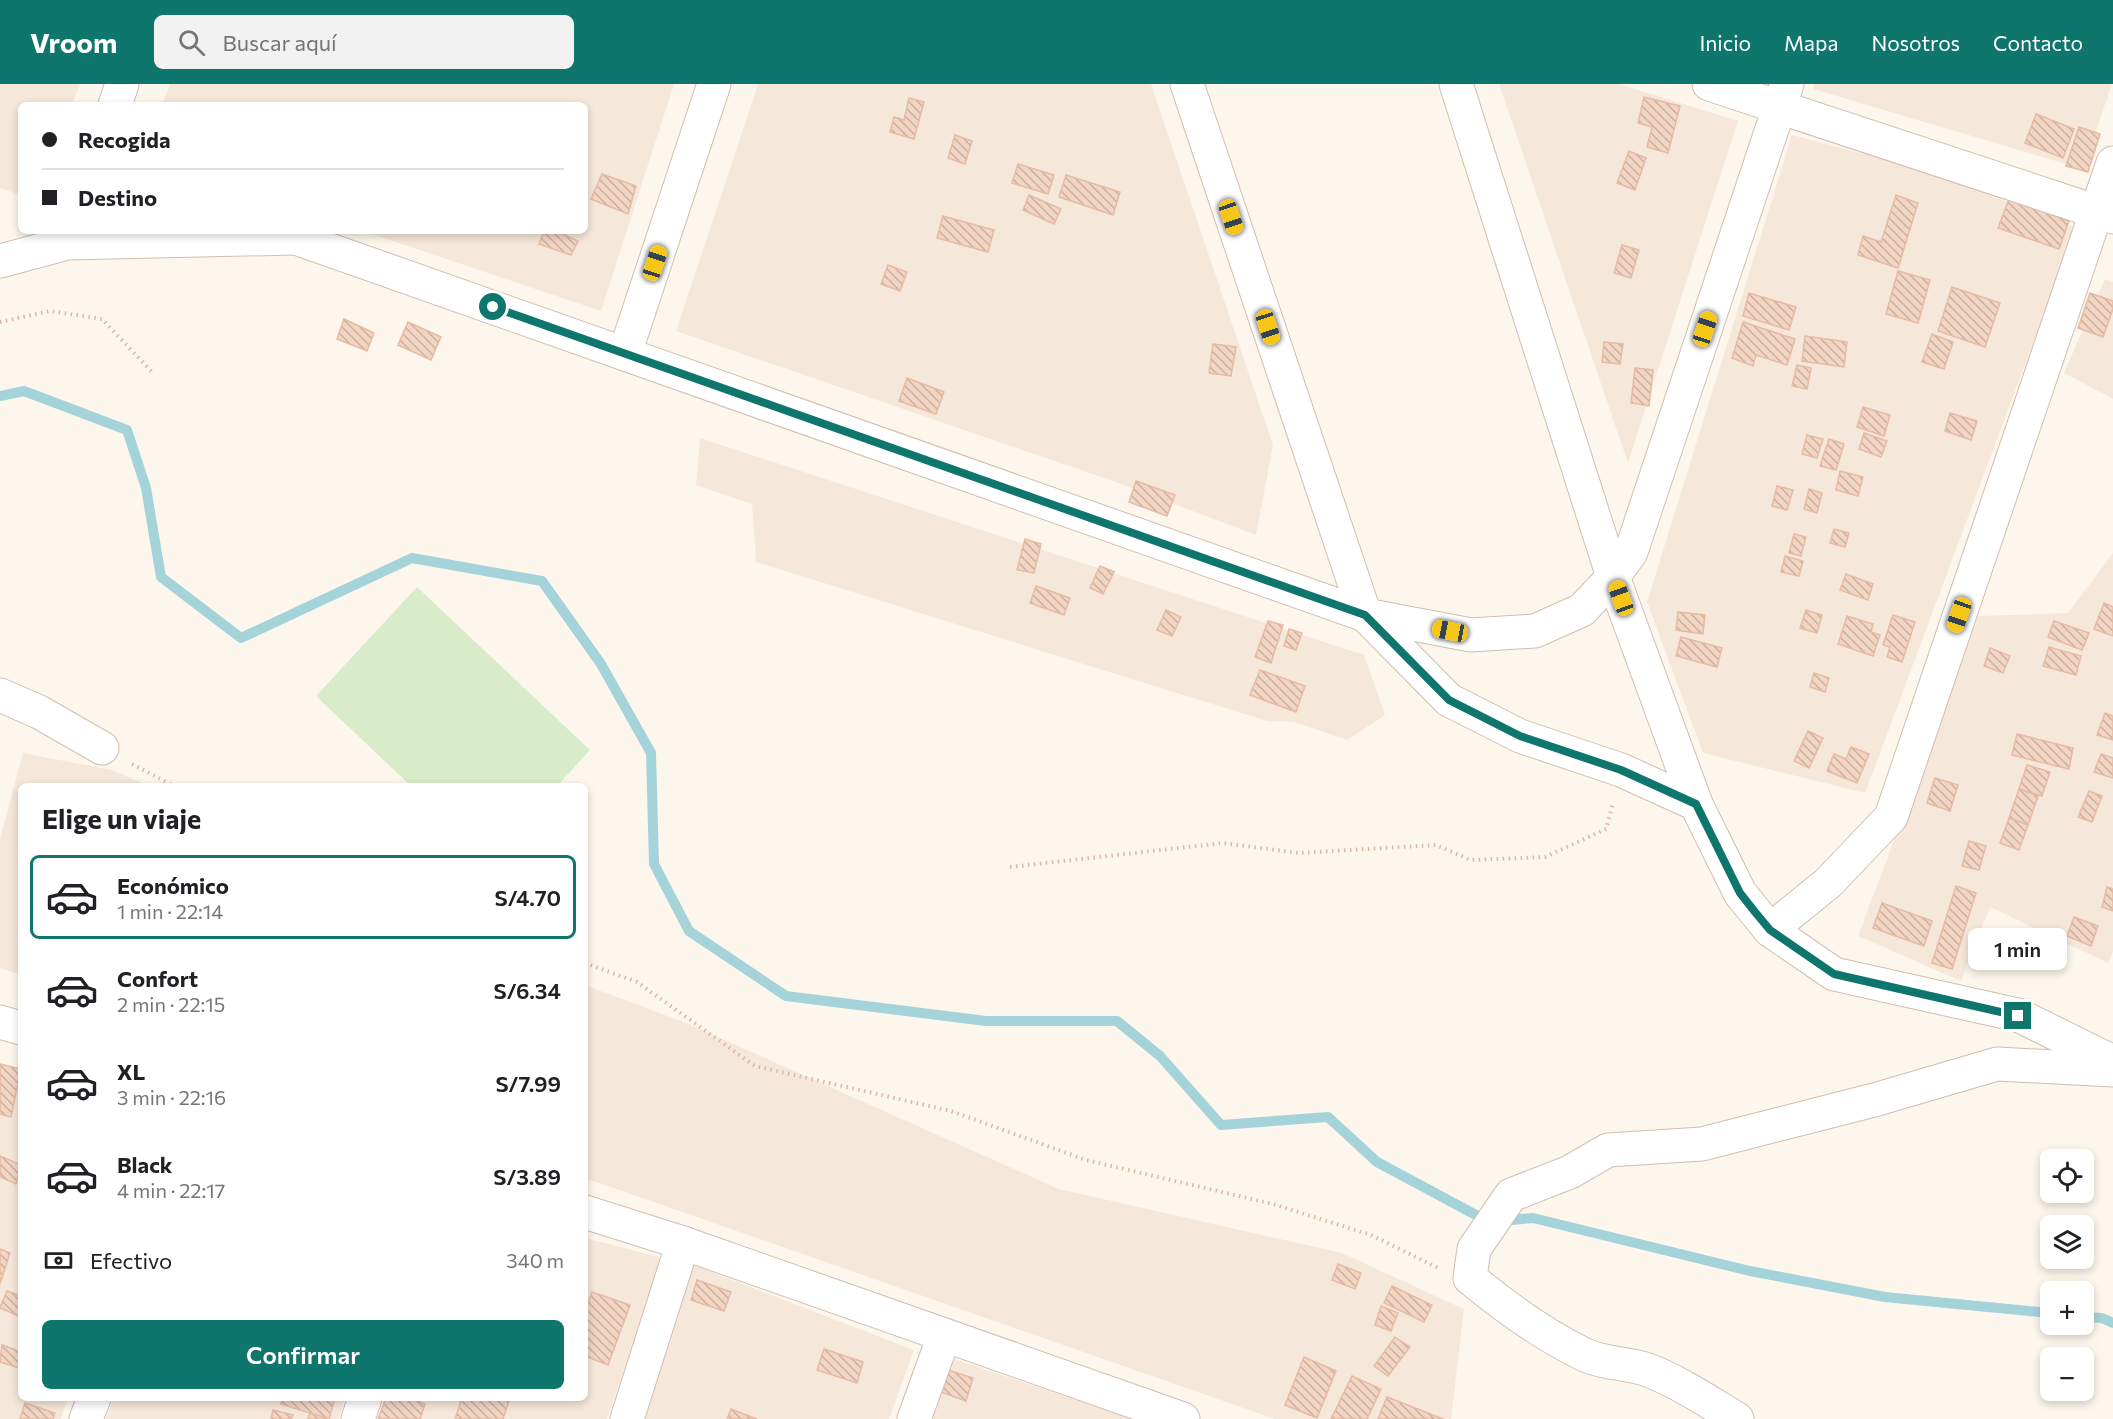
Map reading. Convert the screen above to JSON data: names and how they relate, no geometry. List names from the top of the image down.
{
  "page": {
    "header": "Vroom",
    "search": "Buscar aquí",
    "nav": [
      "Inicio",
      "Mapa",
      "Nosotros",
      "Contacto"
    ],
    "banner": ["Recogida", "Destino"],
    "heading": "Elige un viaje",
    "list": [
      {
        "name": "Económico",
        "note": "1 min · 22:14",
        "value": "S/4.70"
      },
      {
        "name": "Confort",
        "note": "2 min · 22:15",
        "value": "S/6.34"
      },
      {
        "name": "XL",
        "note": "3 min · 22:16",
        "value": "S/7.99"
      },
      {
        "name": "Black",
        "note": "4 min · 22:17",
        "value": "S/3.89"
      }
    ],
    "bubble": "1 min",
    "map_buttons": ["+", "−"],
    "pay": ["Efectivo", "340 m"],
    "buttons": "Confirmar"
  }
}
